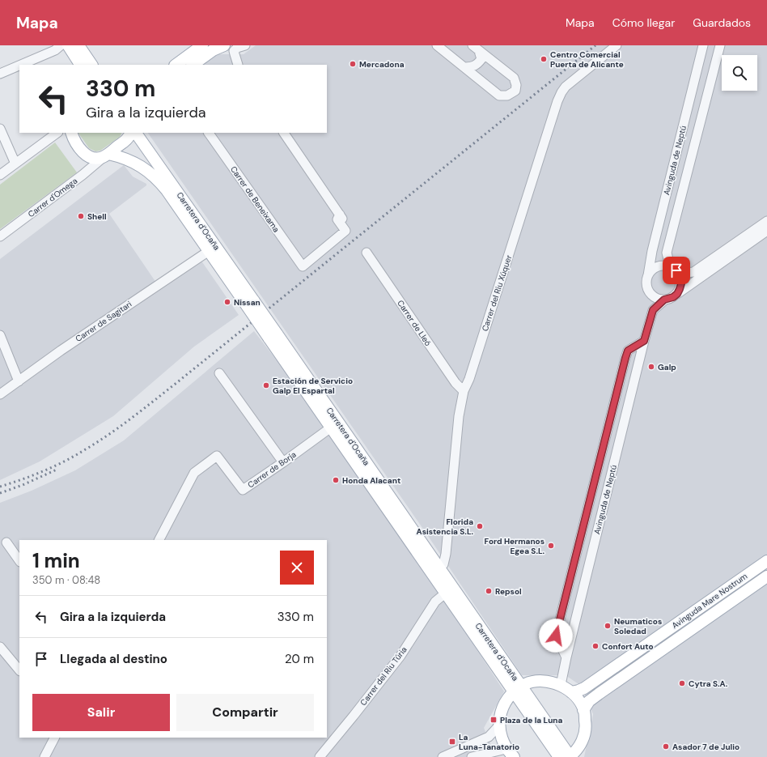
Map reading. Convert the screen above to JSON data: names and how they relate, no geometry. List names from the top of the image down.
{
  "streets": {
    "main road": ["Carrer d'Omega", "Carretera d'Ocaña", "Avinguda Mare Nostrum"],
    "street": [
      "Avinguda de Neptú",
      "Carrer de Beneixama",
      "Carrer del Riu Xúquer",
      "Carrer de Sagitari",
      "Carrer de Lleó",
      "Carrer de Borja",
      "Carrer del Riu Túria"
    ]
  },
  "crossings": [
    ["Carrer d'Omega", "Carretera d'Ocaña"],
    ["Carretera d'Ocaña", "Carrer del Riu Xúquer"],
    ["Carretera d'Ocaña", "Carrer de Sagitari"],
    ["Carretera d'Ocaña", "Carrer de Borja"],
    ["Carretera d'Ocaña", "Carrer del Riu Túria"],
    ["Carrer del Riu Xúquer", "Carrer de Lleó"]
  ],
  "places": {
    "other": [
      "Centro Comercial Puerta de Alicante",
      "Mercadona",
      "Shell",
      "Nissan",
      "Galp",
      "Estación de Servicio Galp El Espartal",
      "Honda Alacant",
      "Florida Asistencia S.L.",
      "Ford Hermanos Egea S.L.",
      "Repsol",
      "Neumaticos Soledad",
      "Confort Auto",
      "Cytra S.A.",
      "Asador 7 de Julio"
    ],
    "transit": ["Plaza de la Luna", "La Luna-Tanatorio"]
  },
  "page": {
    "header": "Mapa",
    "nav": ["Mapa", "Cómo llegar", "Guardados"],
    "turn": ["330 m", "Gira a la izquierda"],
    "heading": ["1 min", "350 m · 08:48"],
    "list": [
      {
        "name": "Gira a la izquierda",
        "value": "330 m"
      },
      {
        "name": "Llegada al destino",
        "value": "20 m"
      }
    ],
    "buttons": ["Salir", "Compartir"]
  }
}
